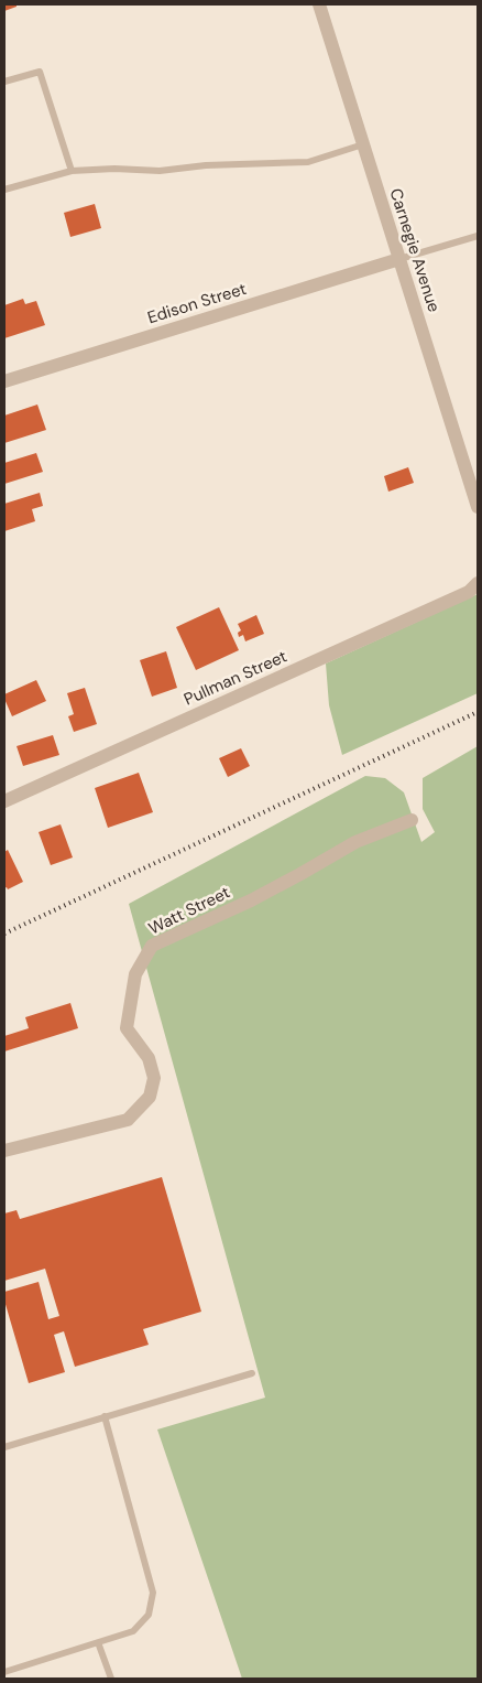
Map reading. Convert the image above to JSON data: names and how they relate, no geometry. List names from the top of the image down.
{
  "streets": {
    "street": [
      "Carnegie Avenue",
      "Edison Street",
      "Pullman Street",
      "Watt Street"
    ]
  },
  "crossings": [
    ["Carnegie Avenue", "Edison Street"]
  ]
}
